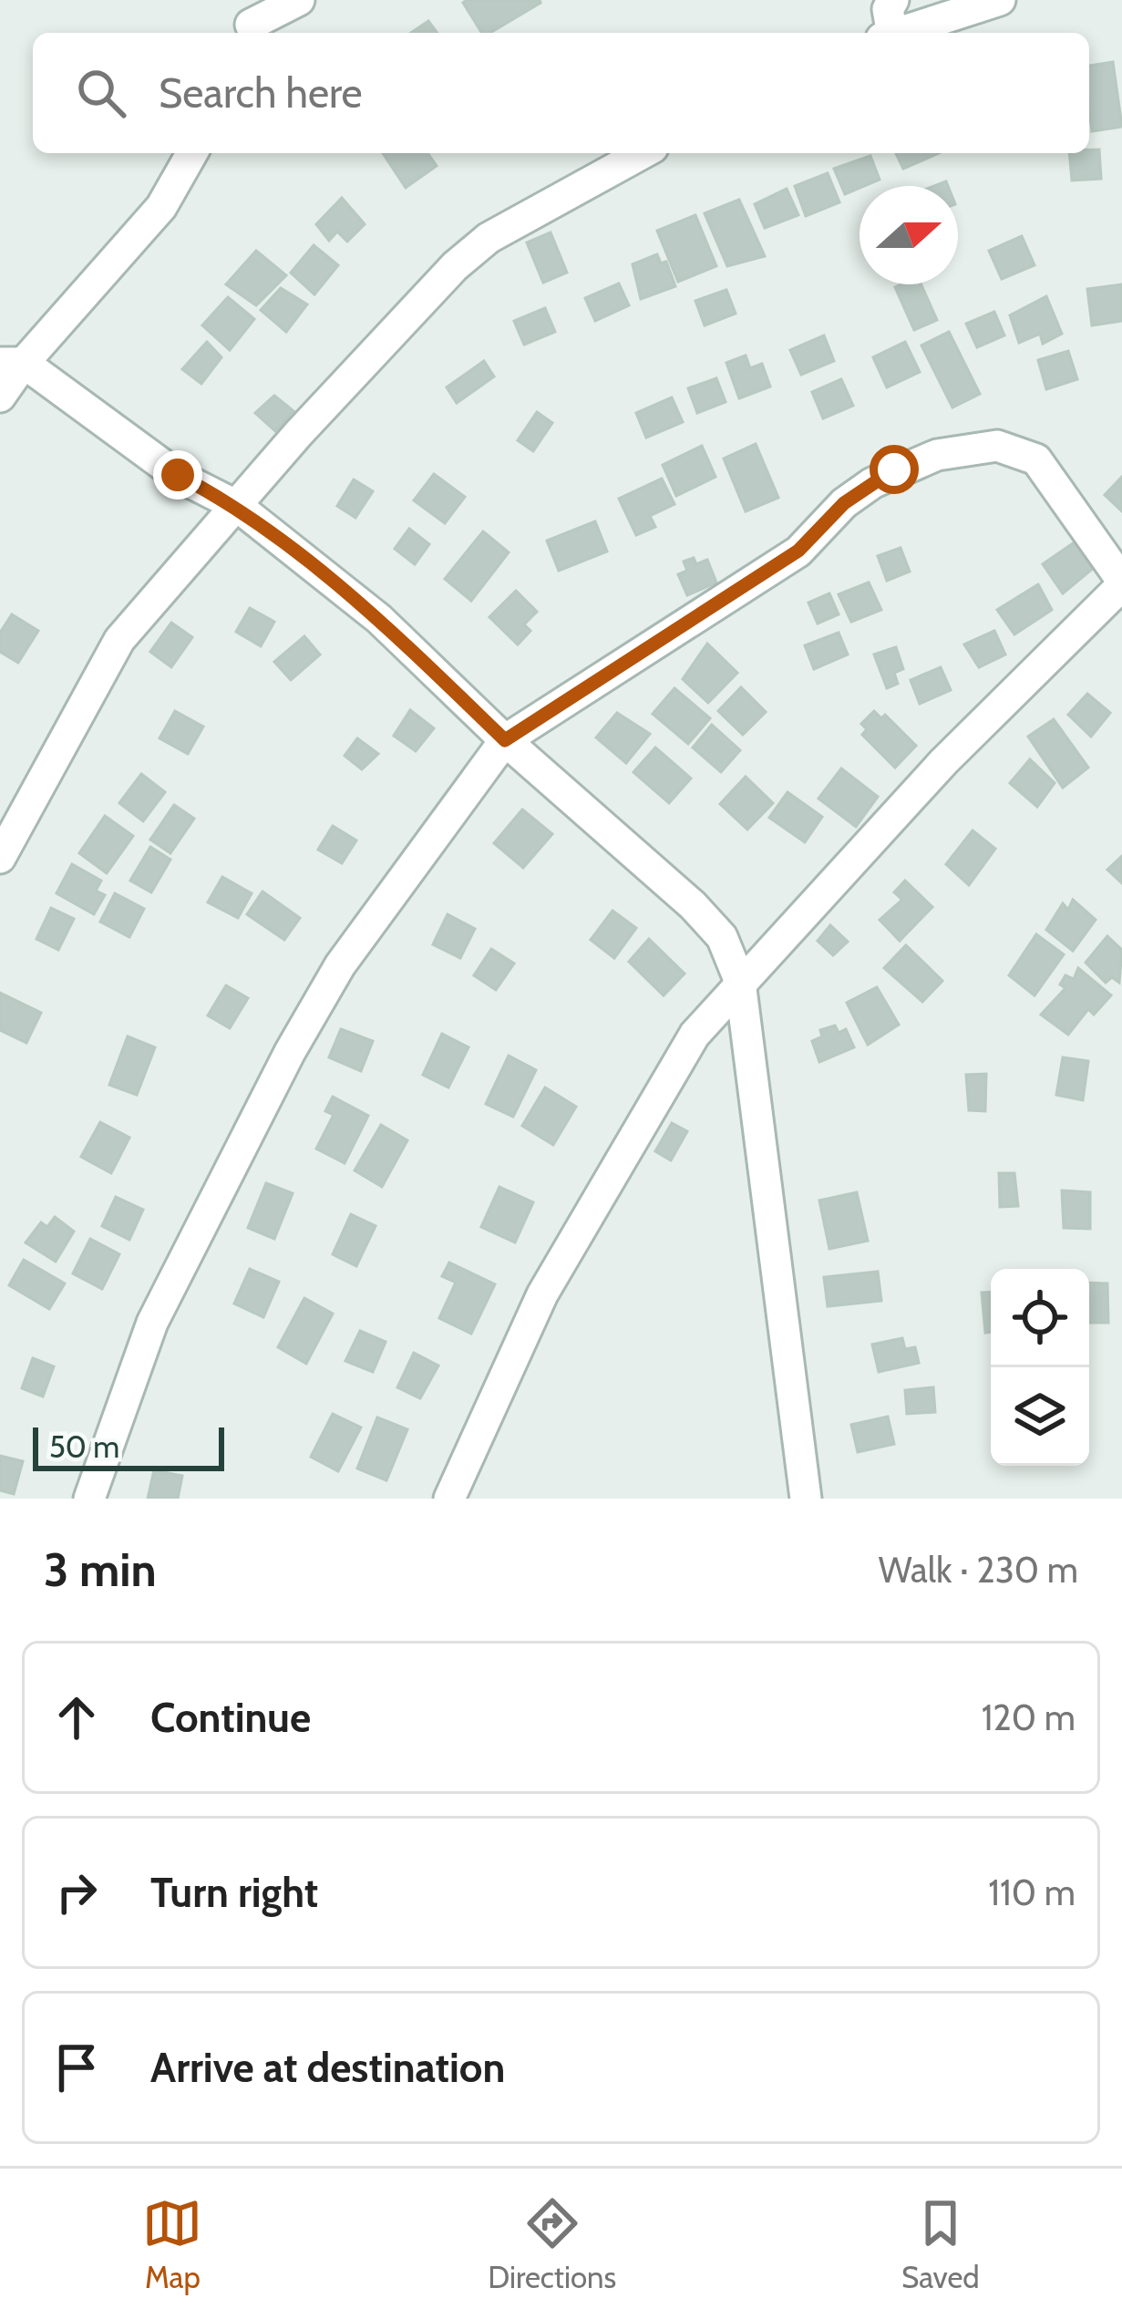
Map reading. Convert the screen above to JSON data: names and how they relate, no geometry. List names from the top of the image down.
{
  "scale_bar": "50 m",
  "north": "right",
  "page": {
    "search": "Search here",
    "scale": "50 m",
    "heading": ["3 min", "Walk · 230 m"],
    "list": [
      ["Continue", "120 m"],
      ["Turn right", "110 m"],
      "Arrive at destination"
    ],
    "nav": ["Map", "Directions", "Saved"]
  }
}
